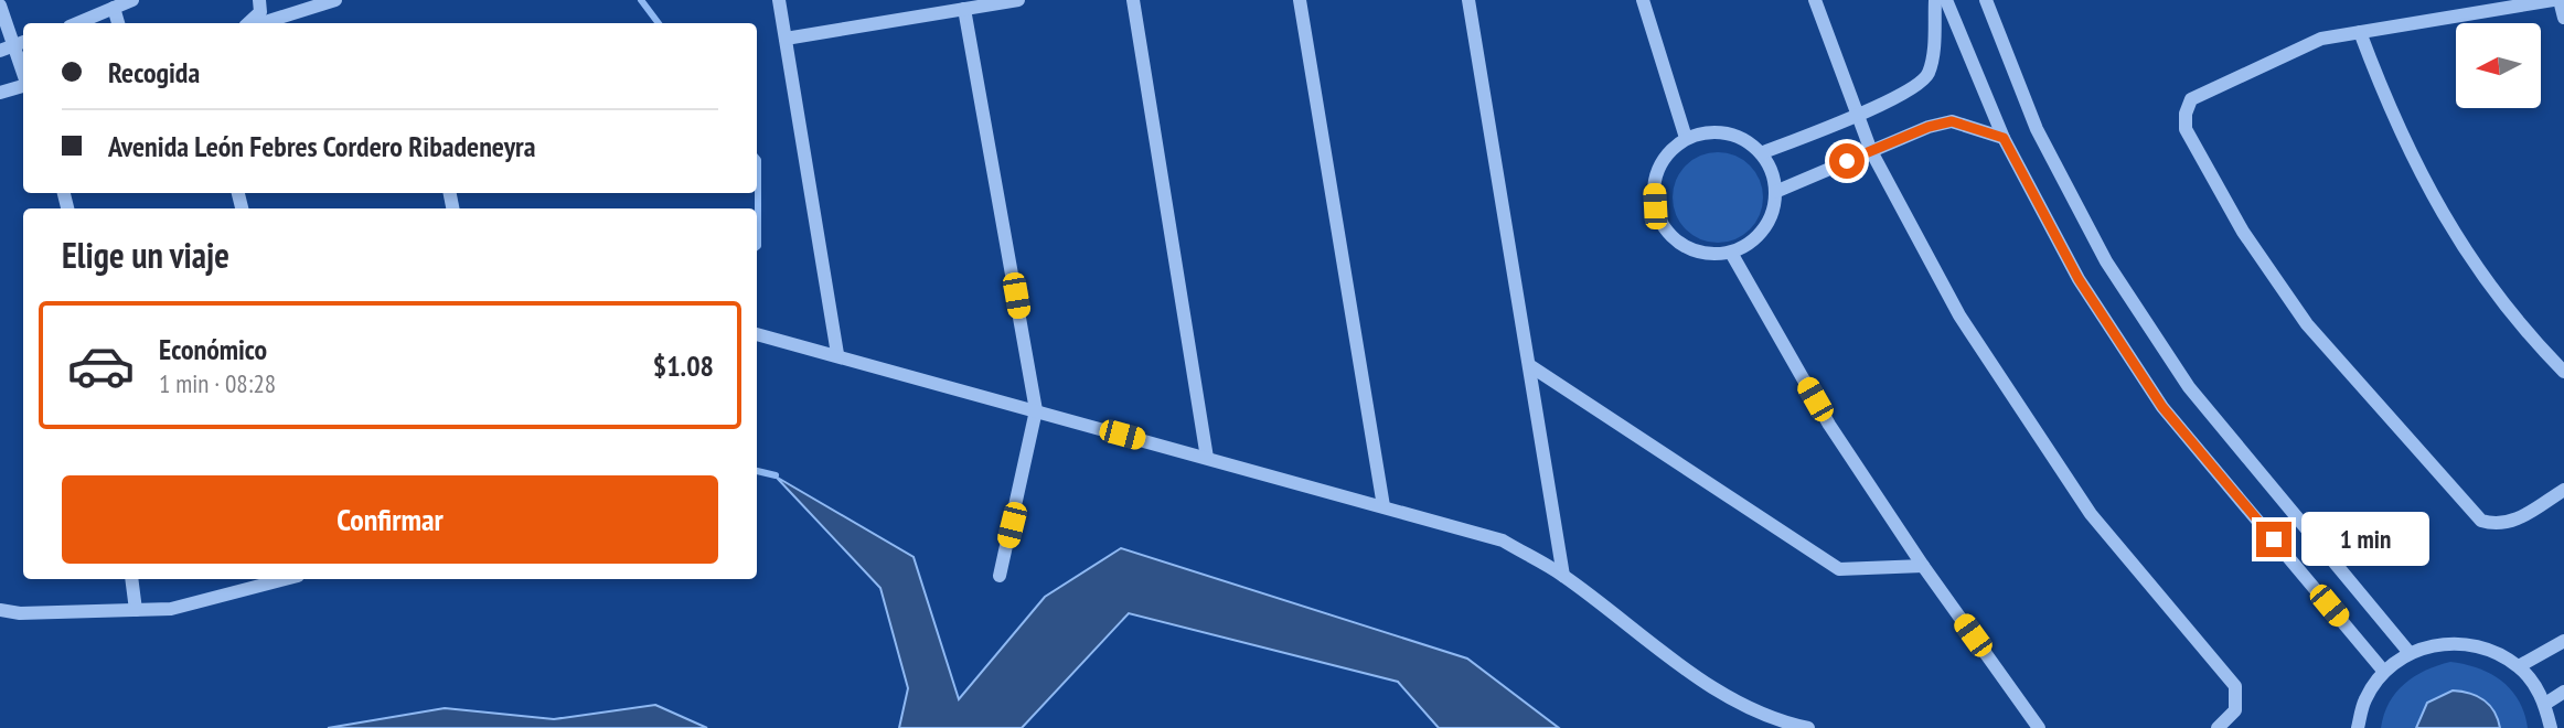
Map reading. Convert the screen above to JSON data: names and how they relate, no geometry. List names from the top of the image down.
{
  "north": "left",
  "page": {
    "banner": ["Recogida", "Avenida León Febres Cordero Ribadeneyra"],
    "heading": "Elige un viaje",
    "list": [
      {
        "name": "Económico",
        "note": "1 min · 08:28",
        "value": "$1.08"
      }
    ],
    "buttons": "Confirmar",
    "bubble": "1 min"
  }
}
